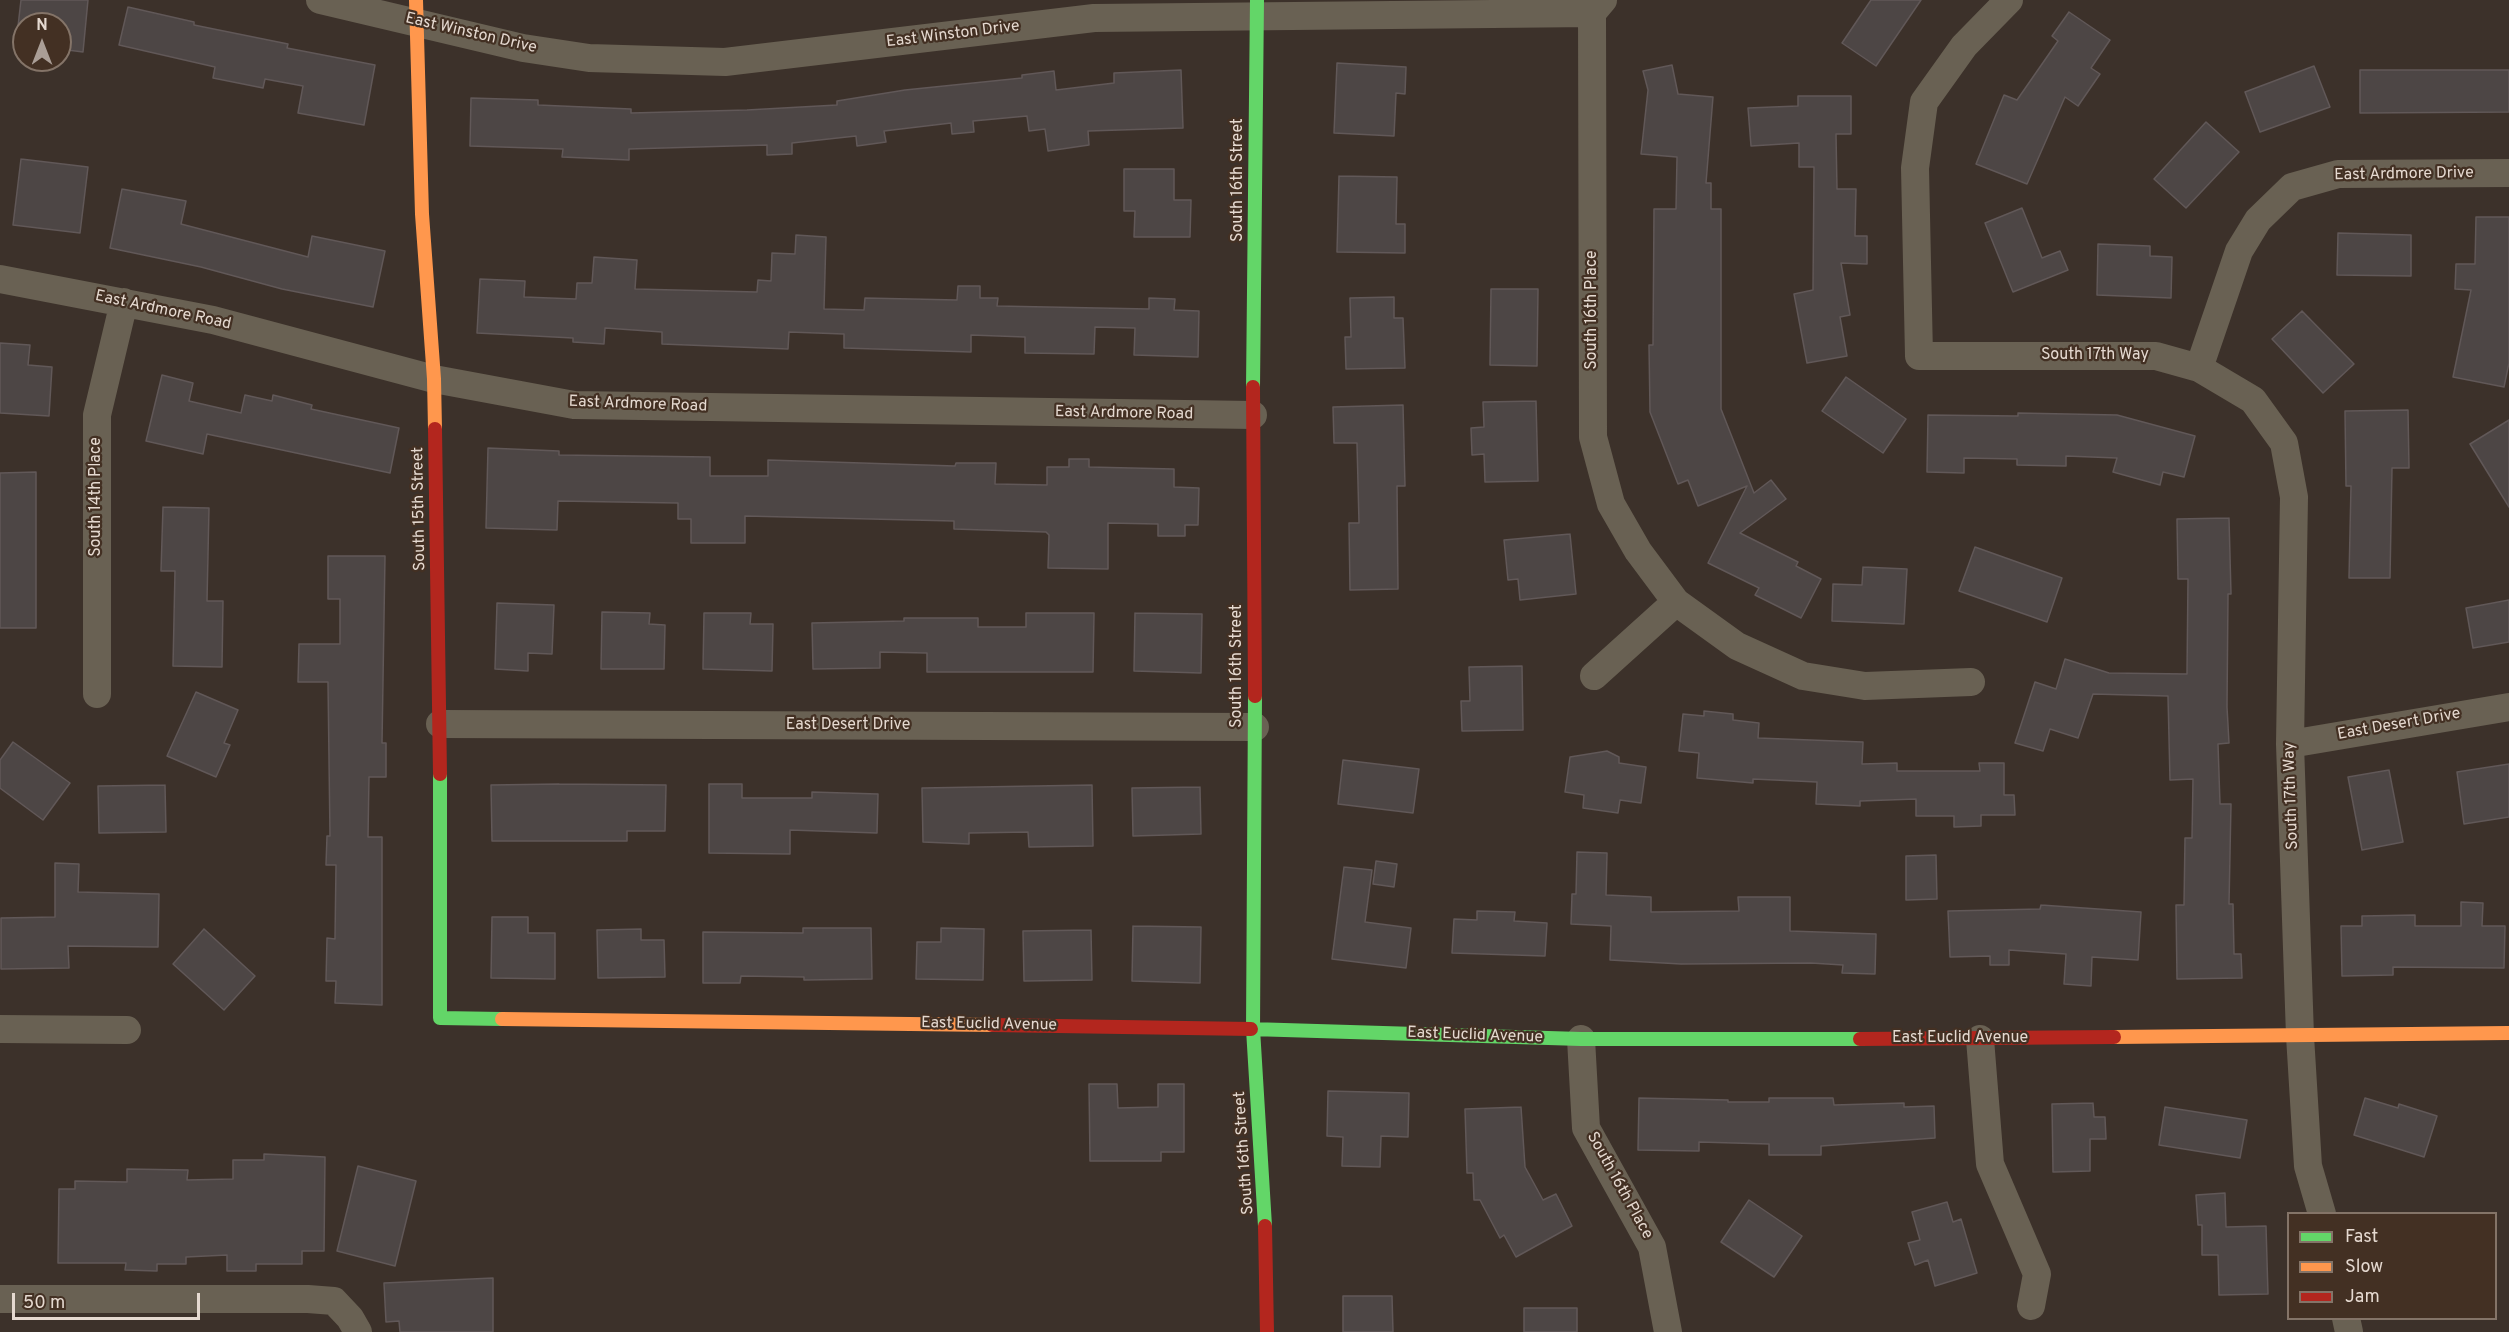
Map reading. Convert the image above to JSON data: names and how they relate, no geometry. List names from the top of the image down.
{
  "streets": {
    "street": [
      "East Winston Drive",
      "East Ardmore Drive",
      "South 16th Street",
      "South 16th Place",
      "East Ardmore Road",
      "South 17th Way",
      "South 14th Place",
      "South 15th Street",
      "East Desert Drive",
      "East Euclid Avenue"
    ]
  },
  "crossings": [
    ["East Winston Drive", "South 16th Street"],
    ["East Winston Drive", "South 16th Place"],
    ["East Winston Drive", "South 15th Street"],
    ["East Ardmore Drive", "South 17th Way"],
    ["South 16th Street", "East Ardmore Road"],
    ["South 16th Street", "East Desert Drive"],
    ["South 16th Street", "East Euclid Avenue"],
    ["South 16th Place", "East Euclid Avenue"],
    ["East Ardmore Road", "South 14th Place"],
    ["East Ardmore Road", "South 15th Street"],
    ["South 17th Way", "East Desert Drive"],
    ["South 17th Way", "East Euclid Avenue"],
    ["South 15th Street", "East Desert Drive"],
    ["South 15th Street", "East Euclid Avenue"]
  ],
  "legend": ["Fast", "Slow", "Jam"],
  "scale_bar": "50 m",
  "north": "top"
}
